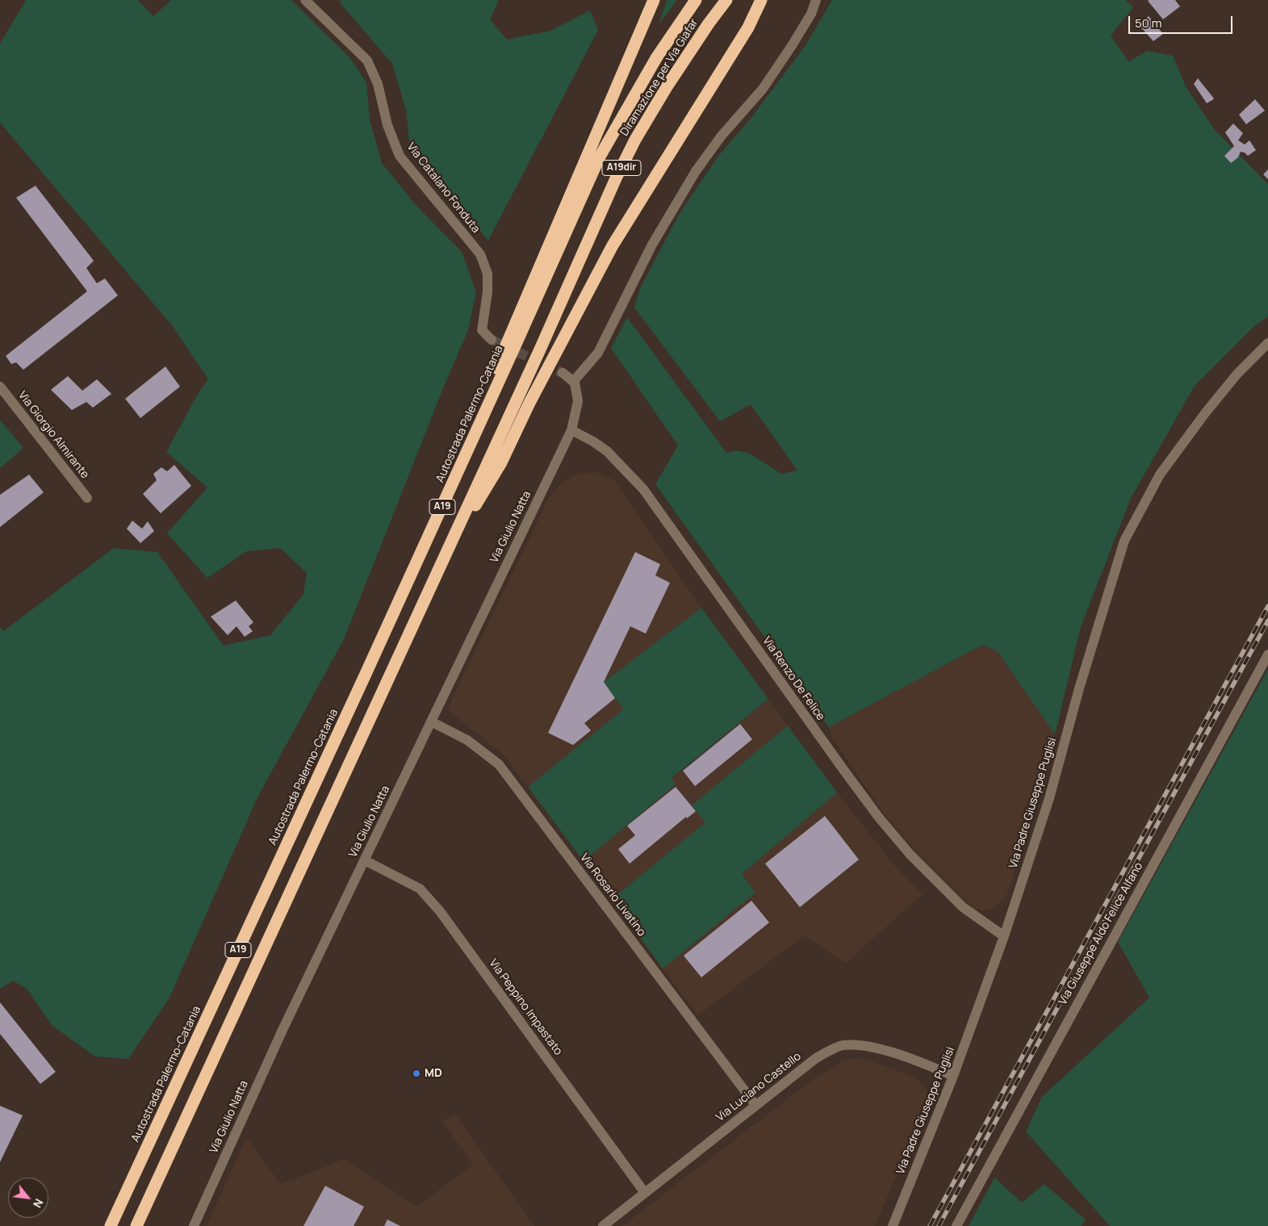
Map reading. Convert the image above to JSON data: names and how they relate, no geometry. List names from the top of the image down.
{
  "streets": {
    "highway": [
      "Diramazione per Via Giafar",
      "A19dir",
      "Autostrada Palermo-Catania",
      "A19"
    ],
    "street": [
      "Via Catalano Fonduta",
      "Via Giorgio Almirante",
      "Via Giulio Natta",
      "Via Renzo De Felice",
      "Via Padre Giuseppe Puglisi",
      "Via Rosario Livatino",
      "Via Giuseppe Aldo Felice Alfano",
      "Via Peppino Impastato",
      "Via Luciano Castello"
    ]
  },
  "crossings": [
    ["Diramazione per Via Giafar", "Autostrada Palermo-Catania"],
    ["Diramazione per Via Giafar", "A19"],
    ["Via Giulio Natta", "Via Renzo De Felice"],
    ["Via Giulio Natta", "Via Rosario Livatino"],
    ["Via Giulio Natta", "Via Peppino Impastato"],
    ["Via Renzo De Felice", "Via Padre Giuseppe Puglisi"],
    ["Via Padre Giuseppe Puglisi", "Via Luciano Castello"],
    ["Via Rosario Livatino", "Via Luciano Castello"],
    ["Via Peppino Impastato", "Via Luciano Castello"]
  ],
  "places": ["MD"],
  "scale_bar": "50 m",
  "north": "bottom right"
}
